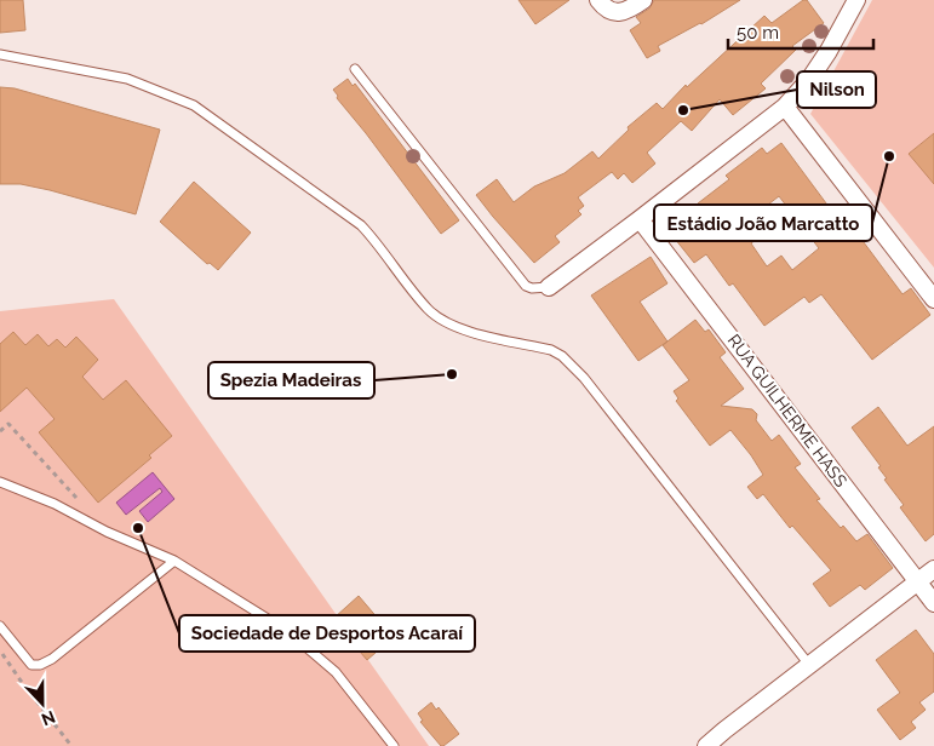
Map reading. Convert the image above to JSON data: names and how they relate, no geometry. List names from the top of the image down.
{
  "streets": {
    "street": ["RUA GUILHERME HASS"]
  },
  "places": [
    "Nilson",
    "Estádio João Marcatto",
    "Spezia Madeiras",
    "Sociedade de Desportos Acaraí"
  ],
  "scale_bar": "50 m",
  "north": "bottom"
}
